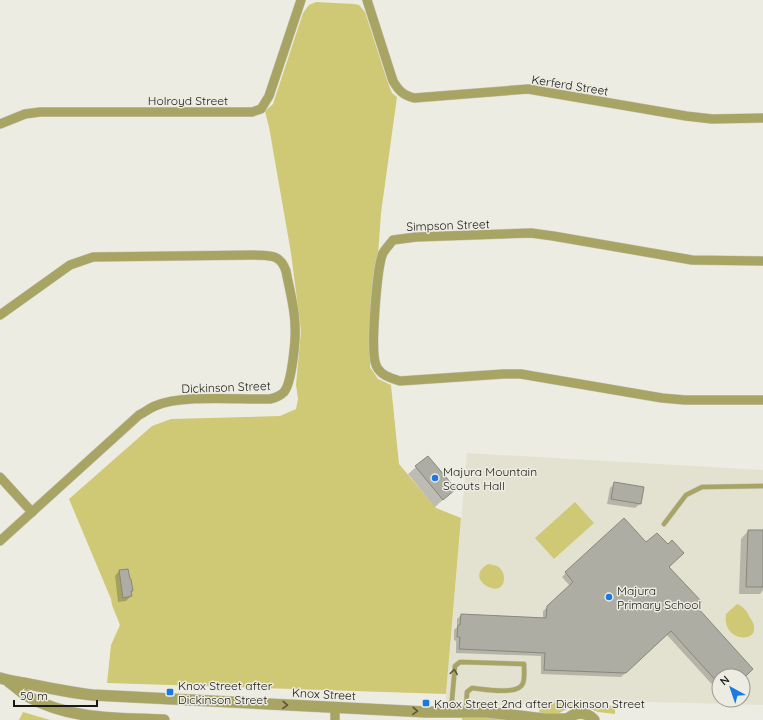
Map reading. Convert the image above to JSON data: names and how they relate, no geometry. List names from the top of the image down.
{
  "streets": {
    "street": [
      "Kerferd Street",
      "Holroyd Street",
      "Simpson Street",
      "Dickinson Street",
      "Knox Street"
    ]
  },
  "places": {
    "other": ["Majura Mountain Scouts Hall", "Majura Primary School"],
    "transit": ["Knox Street after Dickinson Street", "Knox Street 2nd after Dickinson Street"]
  },
  "scale_bar": "50 m",
  "north": "top left"
}
